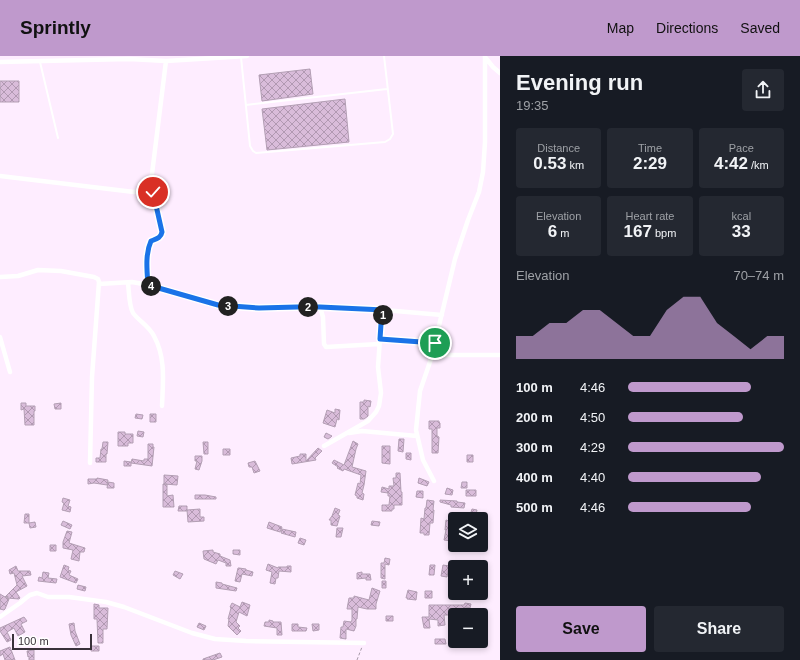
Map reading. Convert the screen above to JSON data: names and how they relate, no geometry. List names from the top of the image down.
{
  "scale_bar": "100 m",
  "page": {
    "header": "Sprintly",
    "nav": ["Map", "Directions", "Saved"],
    "heading": ["Evening run", "19:35"],
    "stats": [
      ["Distance", "0.53 km"],
      ["Time", "2:29"],
      ["Pace", "4:42 /km"],
      ["Elevation", "6 m"],
      ["Heart rate", "167 bpm"],
      ["kcal", "33"]
    ],
    "chart": ["Elevation", "70–74 m"],
    "pins": [
      "4",
      "3",
      "2",
      "1"
    ],
    "list": [
      {
        "name": "100 m",
        "note": "4:46"
      },
      {
        "name": "200 m",
        "note": "4:50"
      },
      {
        "name": "300 m",
        "note": "4:29"
      },
      {
        "name": "400 m",
        "note": "4:40"
      },
      {
        "name": "500 m",
        "note": "4:46"
      }
    ],
    "map_buttons": ["+", "−"],
    "buttons": ["Save", "Share"],
    "scale": "100 m"
  }
}
